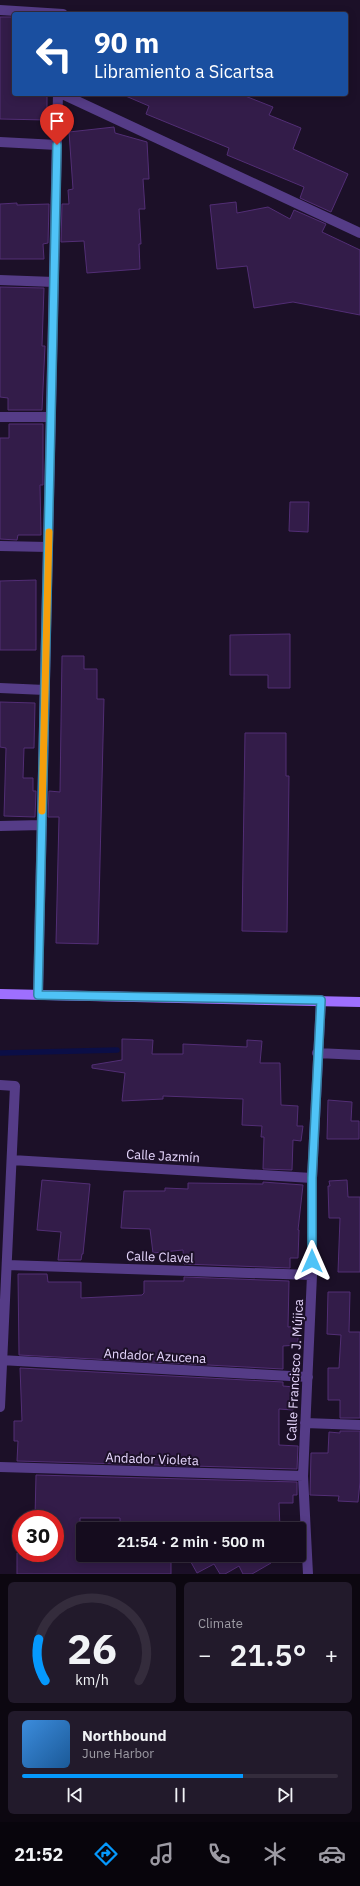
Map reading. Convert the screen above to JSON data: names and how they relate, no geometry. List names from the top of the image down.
{
  "streets": {
    "street": [
      "Calle Jazmín",
      "Calle Clavel",
      "Andador Azucena",
      "Calle Francisco J. Mújica",
      "Andador Violeta"
    ]
  },
  "crossings": [
    ["Calle Jazmín", "Calle Francisco J. Mújica"],
    ["Calle Clavel", "Calle Francisco J. Mújica"],
    ["Andador Azucena", "Calle Francisco J. Mújica"],
    ["Calle Francisco J. Mújica", "Andador Violeta"]
  ],
  "page": {
    "turn": ["90 m", "Libramiento a Sicartsa"],
    "limit": "30",
    "trip": "21:54 · 2 min · 500 m",
    "tile": "Climate",
    "heat": ["−", "21.5°", "+"],
    "song": ["Northbound", "June Harbor"],
    "tabs": "21:52",
    "gauge": ["26", "km/h"]
  }
}
